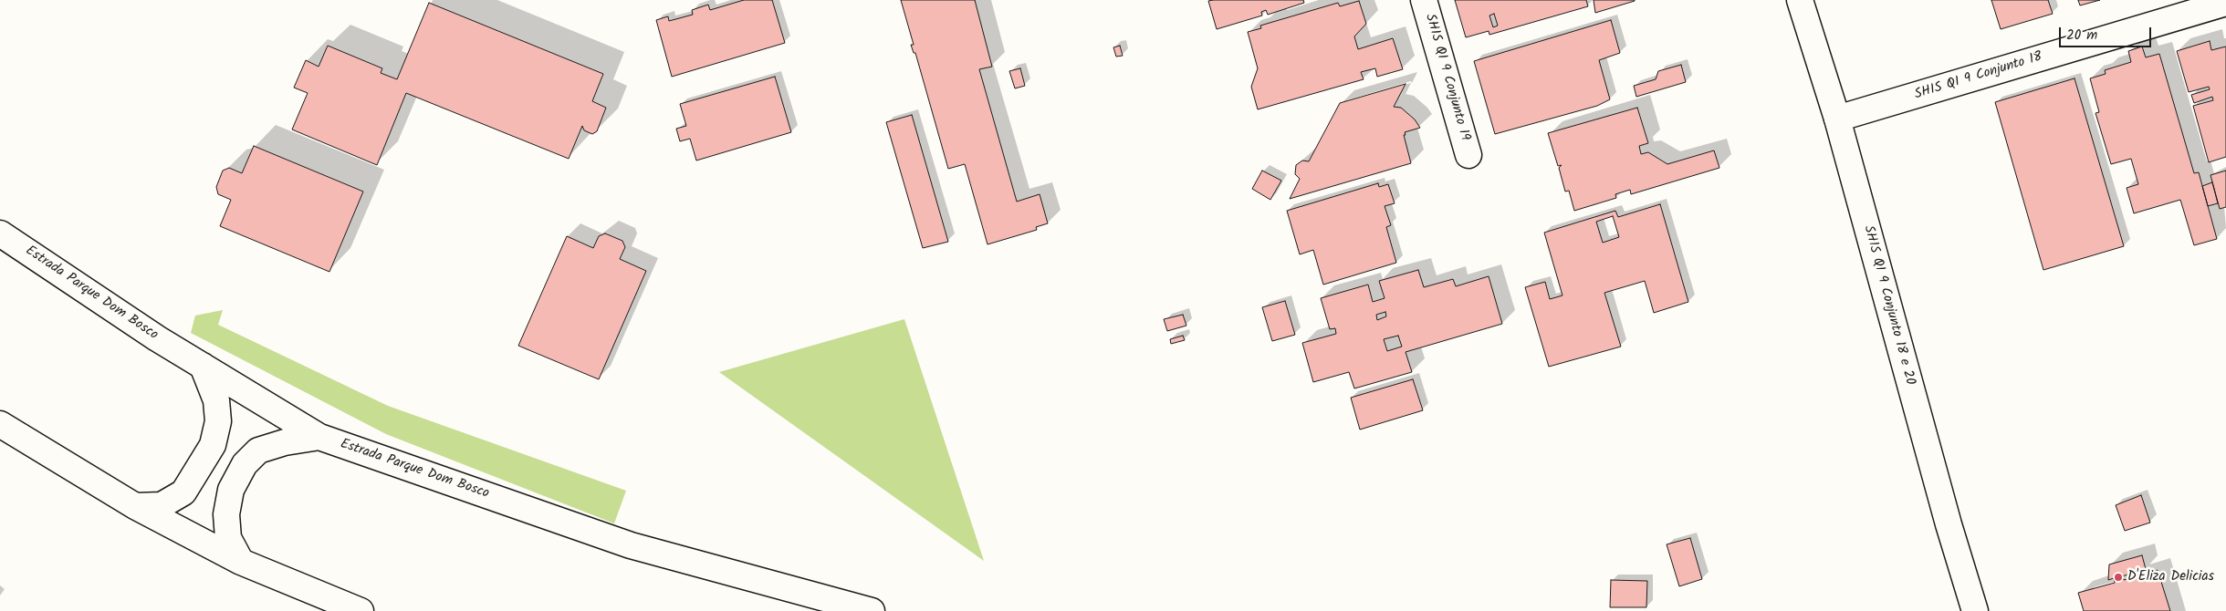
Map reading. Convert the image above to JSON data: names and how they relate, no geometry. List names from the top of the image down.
{
  "streets": {
    "main road": [
      "SHIS QI 9 Conjunto 18",
      "SHIS QI 9 Conjunto 19",
      "Estrada Parque Dom Bosco",
      "SHIS QI 9 Conjunto 18 e 20"
    ]
  },
  "crossings": [
    ["SHIS QI 9 Conjunto 18", "SHIS QI 9 Conjunto 18 e 20"]
  ],
  "places": ["D'Eliza Delicias"],
  "scale_bar": "20 m"
}
